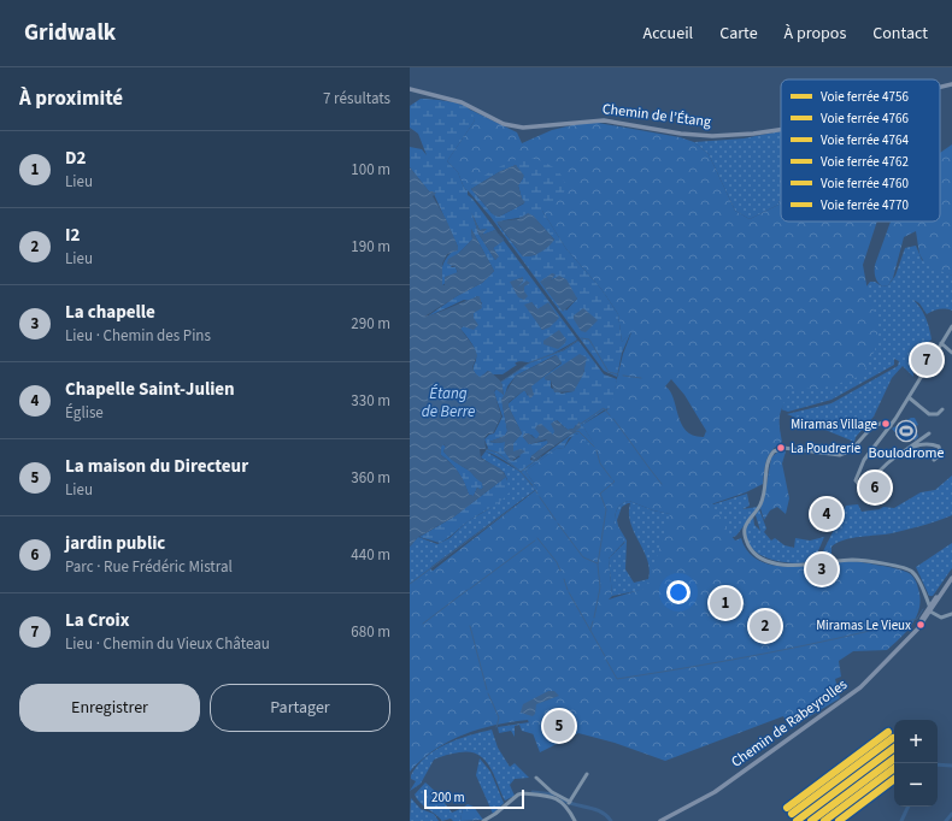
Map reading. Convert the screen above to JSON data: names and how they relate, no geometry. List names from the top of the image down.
{
  "streets": {
    "main road": ["Chemin de l’Étang", "Chemin de Rabeyrolles"]
  },
  "water": ["Étang de Berre"],
  "places": {
    "other": ["Miramas Village", "La Poudrerie", "Miramas Le Vieux"],
    "sports": ["Boulodrome"]
  },
  "lines": [
    "rail line 4760",
    "rail line 4764",
    "rail line 4756",
    "rail line 4766",
    "rail line 4762",
    "rail line 4770"
  ],
  "legend": [
    "Voie ferrée 4756",
    "Voie ferrée 4766",
    "Voie ferrée 4764",
    "Voie ferrée 4762",
    "Voie ferrée 4760",
    "Voie ferrée 4770"
  ],
  "scale_bar": "200 m",
  "page": {
    "header": "Gridwalk",
    "nav": [
      "Accueil",
      "Carte",
      "À propos",
      "Contact"
    ],
    "heading": ["À proximité", "7 résultats"],
    "list": [
      {
        "mark": "1",
        "name": "D2",
        "note": "Lieu",
        "value": "100 m"
      },
      {
        "mark": "2",
        "name": "I2",
        "note": "Lieu",
        "value": "190 m"
      },
      {
        "mark": "3",
        "name": "La chapelle",
        "note": "Lieu · Chemin des Pins",
        "value": "290 m"
      },
      {
        "mark": "4",
        "name": "Chapelle Saint-Julien",
        "note": "Église",
        "value": "330 m"
      },
      {
        "mark": "5",
        "name": "La maison du Directeur",
        "note": "Lieu",
        "value": "360 m"
      },
      {
        "mark": "6",
        "name": "jardin public",
        "note": "Parc · Rue Frédéric Mistral",
        "value": "440 m"
      },
      {
        "mark": "7",
        "name": "La Croix",
        "note": "Lieu · Chemin du Vieux Château",
        "value": "680 m"
      }
    ],
    "pins": [
      "7",
      "6",
      "4",
      "3",
      "1",
      "2",
      "5"
    ],
    "buttons": ["Enregistrer", "Partager"],
    "map_buttons": ["+", "−"],
    "scale": "200 m"
  }
}
